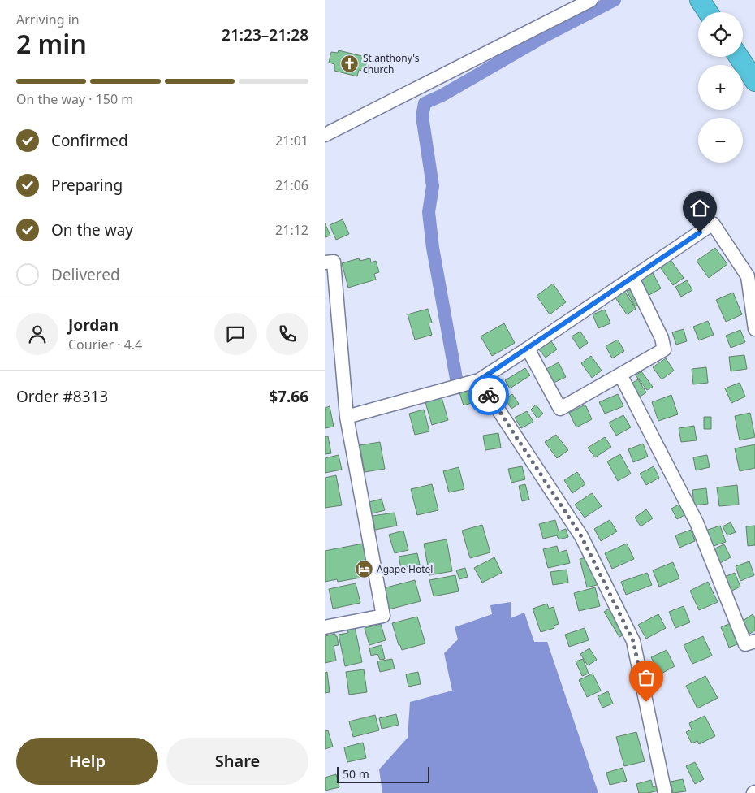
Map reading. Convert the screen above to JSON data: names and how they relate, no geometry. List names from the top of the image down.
{
  "places": {
    "church": ["St.anthony's church"],
    "hotel": ["Agape Hotel"]
  },
  "scale_bar": "50 m",
  "page": {
    "heading": ["2 min", "Arriving in", "21:23–21:28"],
    "panel": [
      "Jordan",
      "Courier · 4.4",
      "Order #8313",
      "$7.66"
    ],
    "map_buttons": ["+", "−"],
    "bar": "On the way · 150 m",
    "list": [
      ["Confirmed", "21:01"],
      ["Preparing", "21:06"],
      ["On the way", "21:12"],
      "Delivered"
    ],
    "buttons": ["Help", "Share"],
    "scale": "50 m"
  }
}
